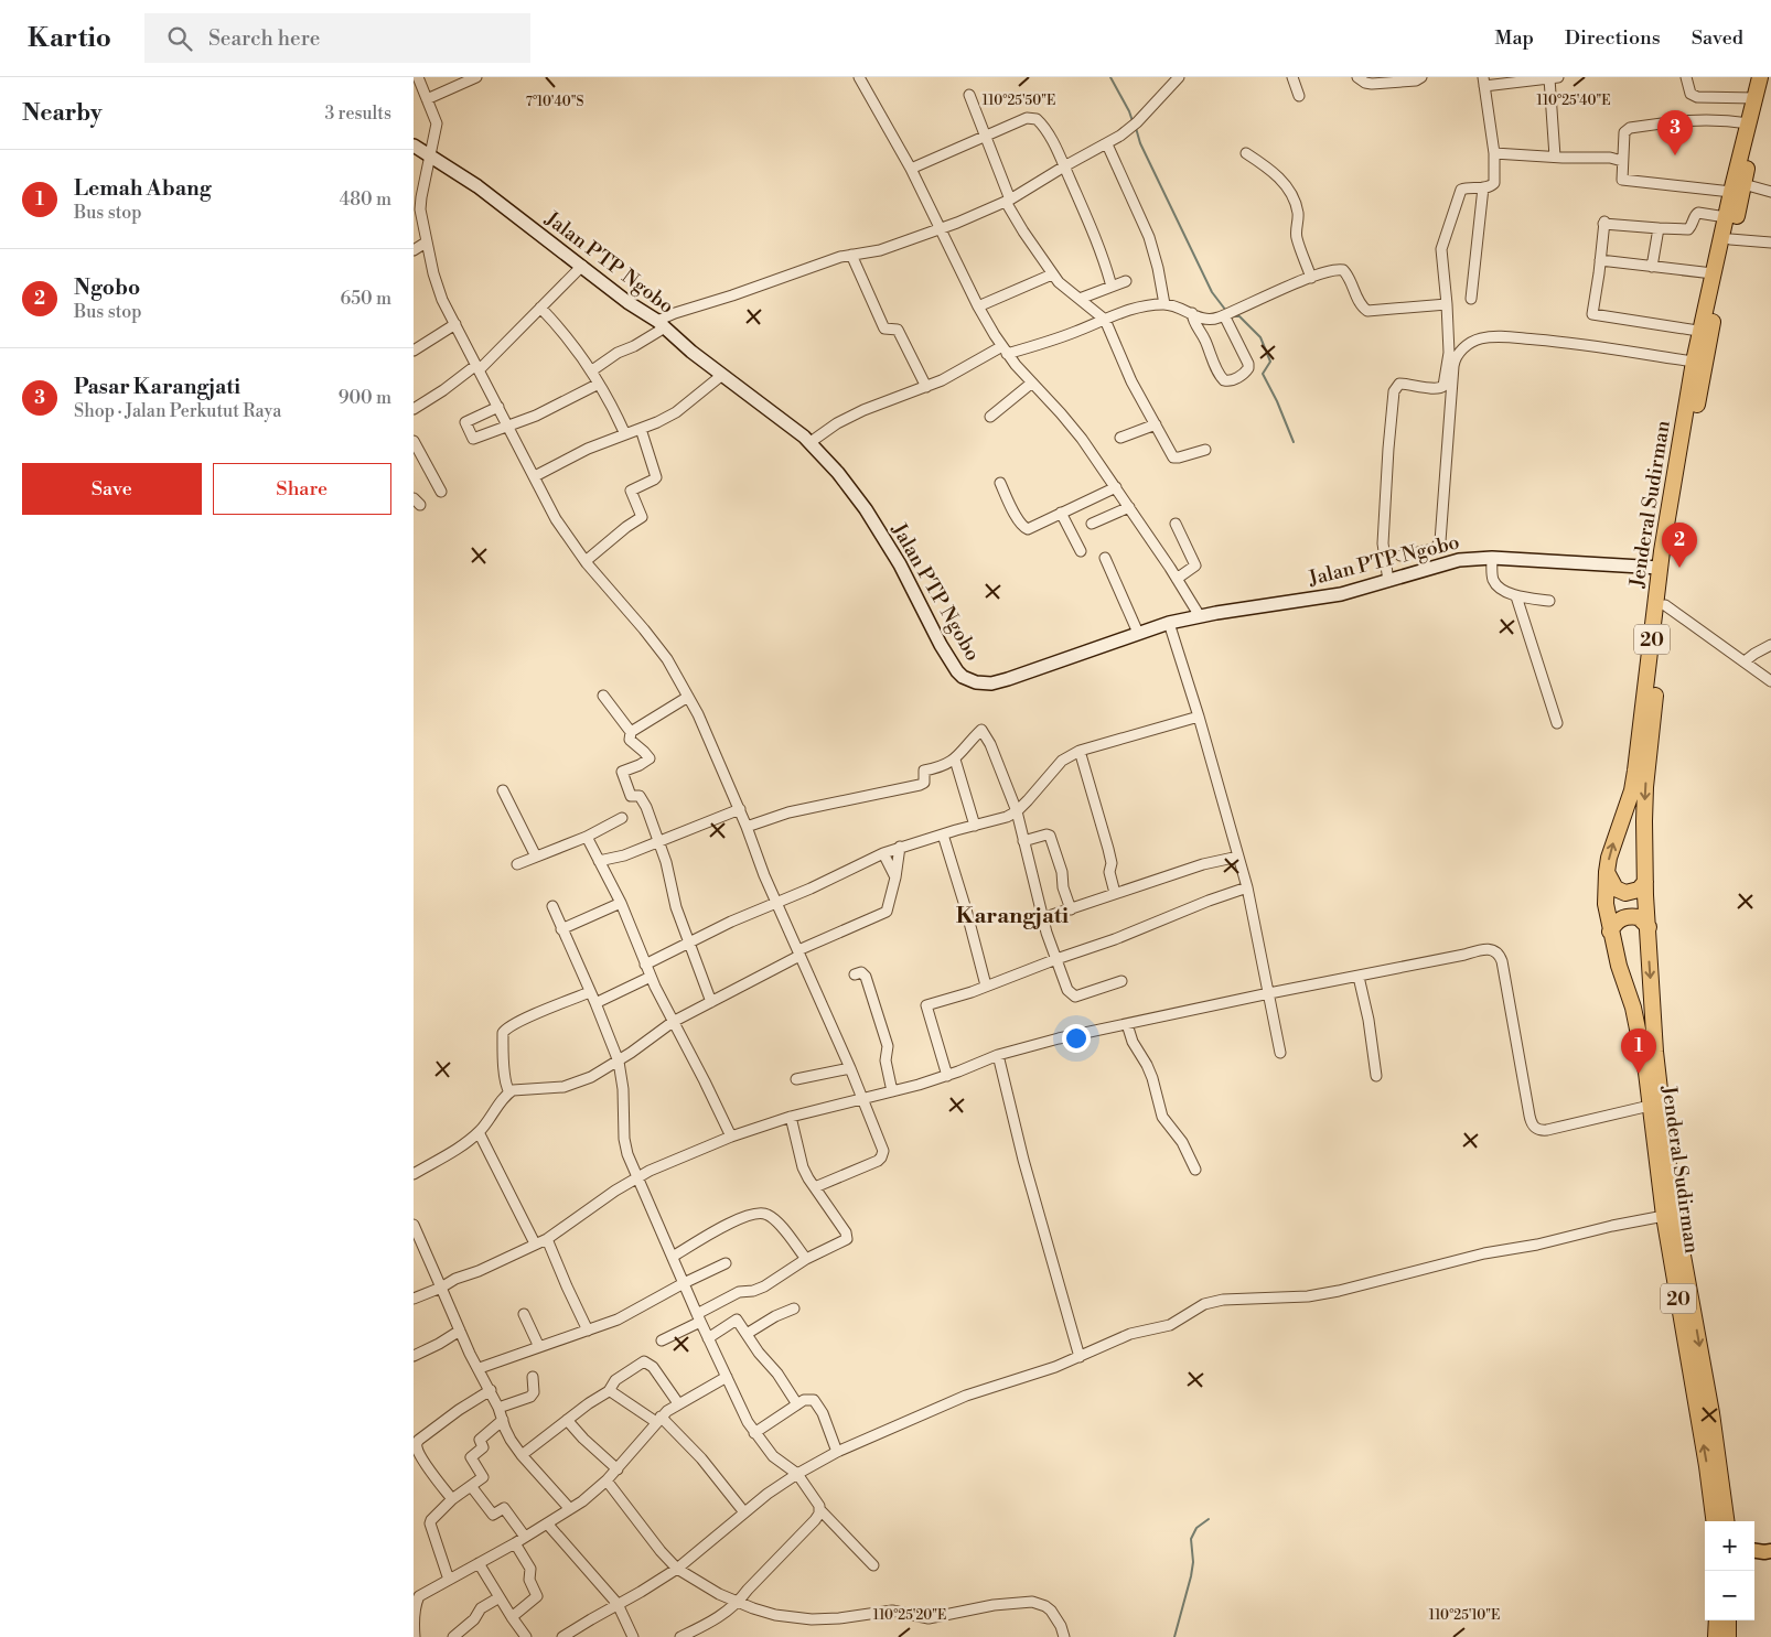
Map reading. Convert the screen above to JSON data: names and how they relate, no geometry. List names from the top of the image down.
{
  "streets": {
    "highway": ["Jenderal Sudirman", "20"],
    "main road": ["Jalan PTP Ngobo"]
  },
  "crossings": [
    ["Jalan PTP Ngobo", "Jenderal Sudirman"]
  ],
  "districts": ["Karangjati"],
  "page": {
    "header": "Kartio",
    "search": "Search here",
    "nav": ["Map", "Directions", "Saved"],
    "heading": ["Nearby", "3 results"],
    "pins": ["3", "2", "1"],
    "list": [
      {
        "mark": "1",
        "name": "Lemah Abang",
        "note": "Bus stop",
        "value": "480 m"
      },
      {
        "mark": "2",
        "name": "Ngobo",
        "note": "Bus stop",
        "value": "650 m"
      },
      {
        "mark": "3",
        "name": "Pasar Karangjati",
        "note": "Shop · Jalan Perkutut Raya",
        "value": "900 m"
      }
    ],
    "buttons": ["Save", "Share"],
    "map_buttons": ["+", "−"]
  },
  "coordinates": [
    "110°25'50\"E",
    "110°25'40\"E",
    "7°10'40\"S",
    "110°25'20\"E",
    "110°25'10\"E"
  ]
}
